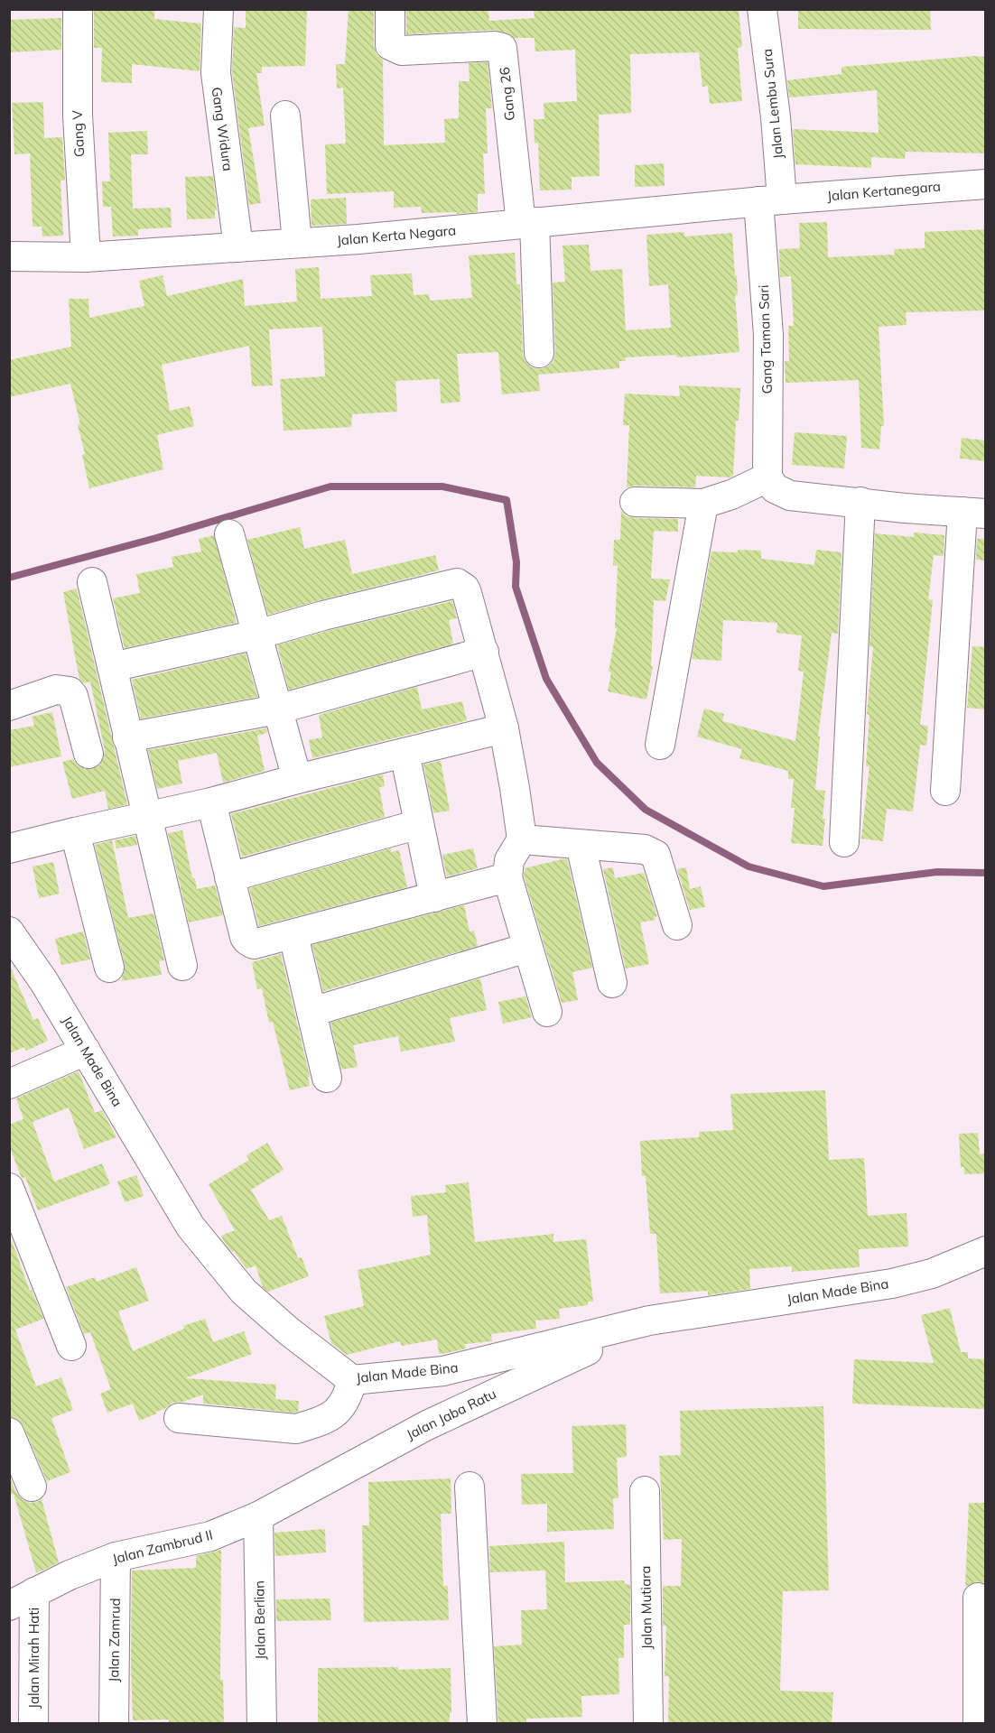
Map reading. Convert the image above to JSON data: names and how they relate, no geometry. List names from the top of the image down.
{
  "streets": {
    "street": [
      "Gang 26",
      "Jalan Lembu Sura",
      "Gang Widura",
      "Gang V",
      "Jalan Kertanegara",
      "Jalan Kerta Negara",
      "Gang Taman Sari",
      "Jalan Made Bina",
      "Jalan Jaba Ratu",
      "Jalan Zambrud II",
      "Jalan Mutiara",
      "Jalan Berlian",
      "Jalan Zamrud",
      "Jalan Mirah Hati"
    ]
  },
  "crossings": [
    ["Gang 26", "Jalan Kerta Negara"],
    ["Jalan Lembu Sura", "Jalan Kertanegara"],
    ["Jalan Lembu Sura", "Jalan Kerta Negara"],
    ["Jalan Lembu Sura", "Gang Taman Sari"],
    ["Gang Widura", "Jalan Kerta Negara"],
    ["Gang V", "Jalan Kerta Negara"],
    ["Jalan Kertanegara", "Jalan Kerta Negara"],
    ["Jalan Kertanegara", "Gang Taman Sari"],
    ["Jalan Kerta Negara", "Gang Taman Sari"],
    ["Jalan Made Bina", "Jalan Jaba Ratu"],
    ["Jalan Jaba Ratu", "Jalan Zambrud II"],
    ["Jalan Jaba Ratu", "Jalan Berlian"],
    ["Jalan Zambrud II", "Jalan Berlian"],
    ["Jalan Zambrud II", "Jalan Zamrud"],
    ["Jalan Zambrud II", "Jalan Mirah Hati"]
  ]
}
